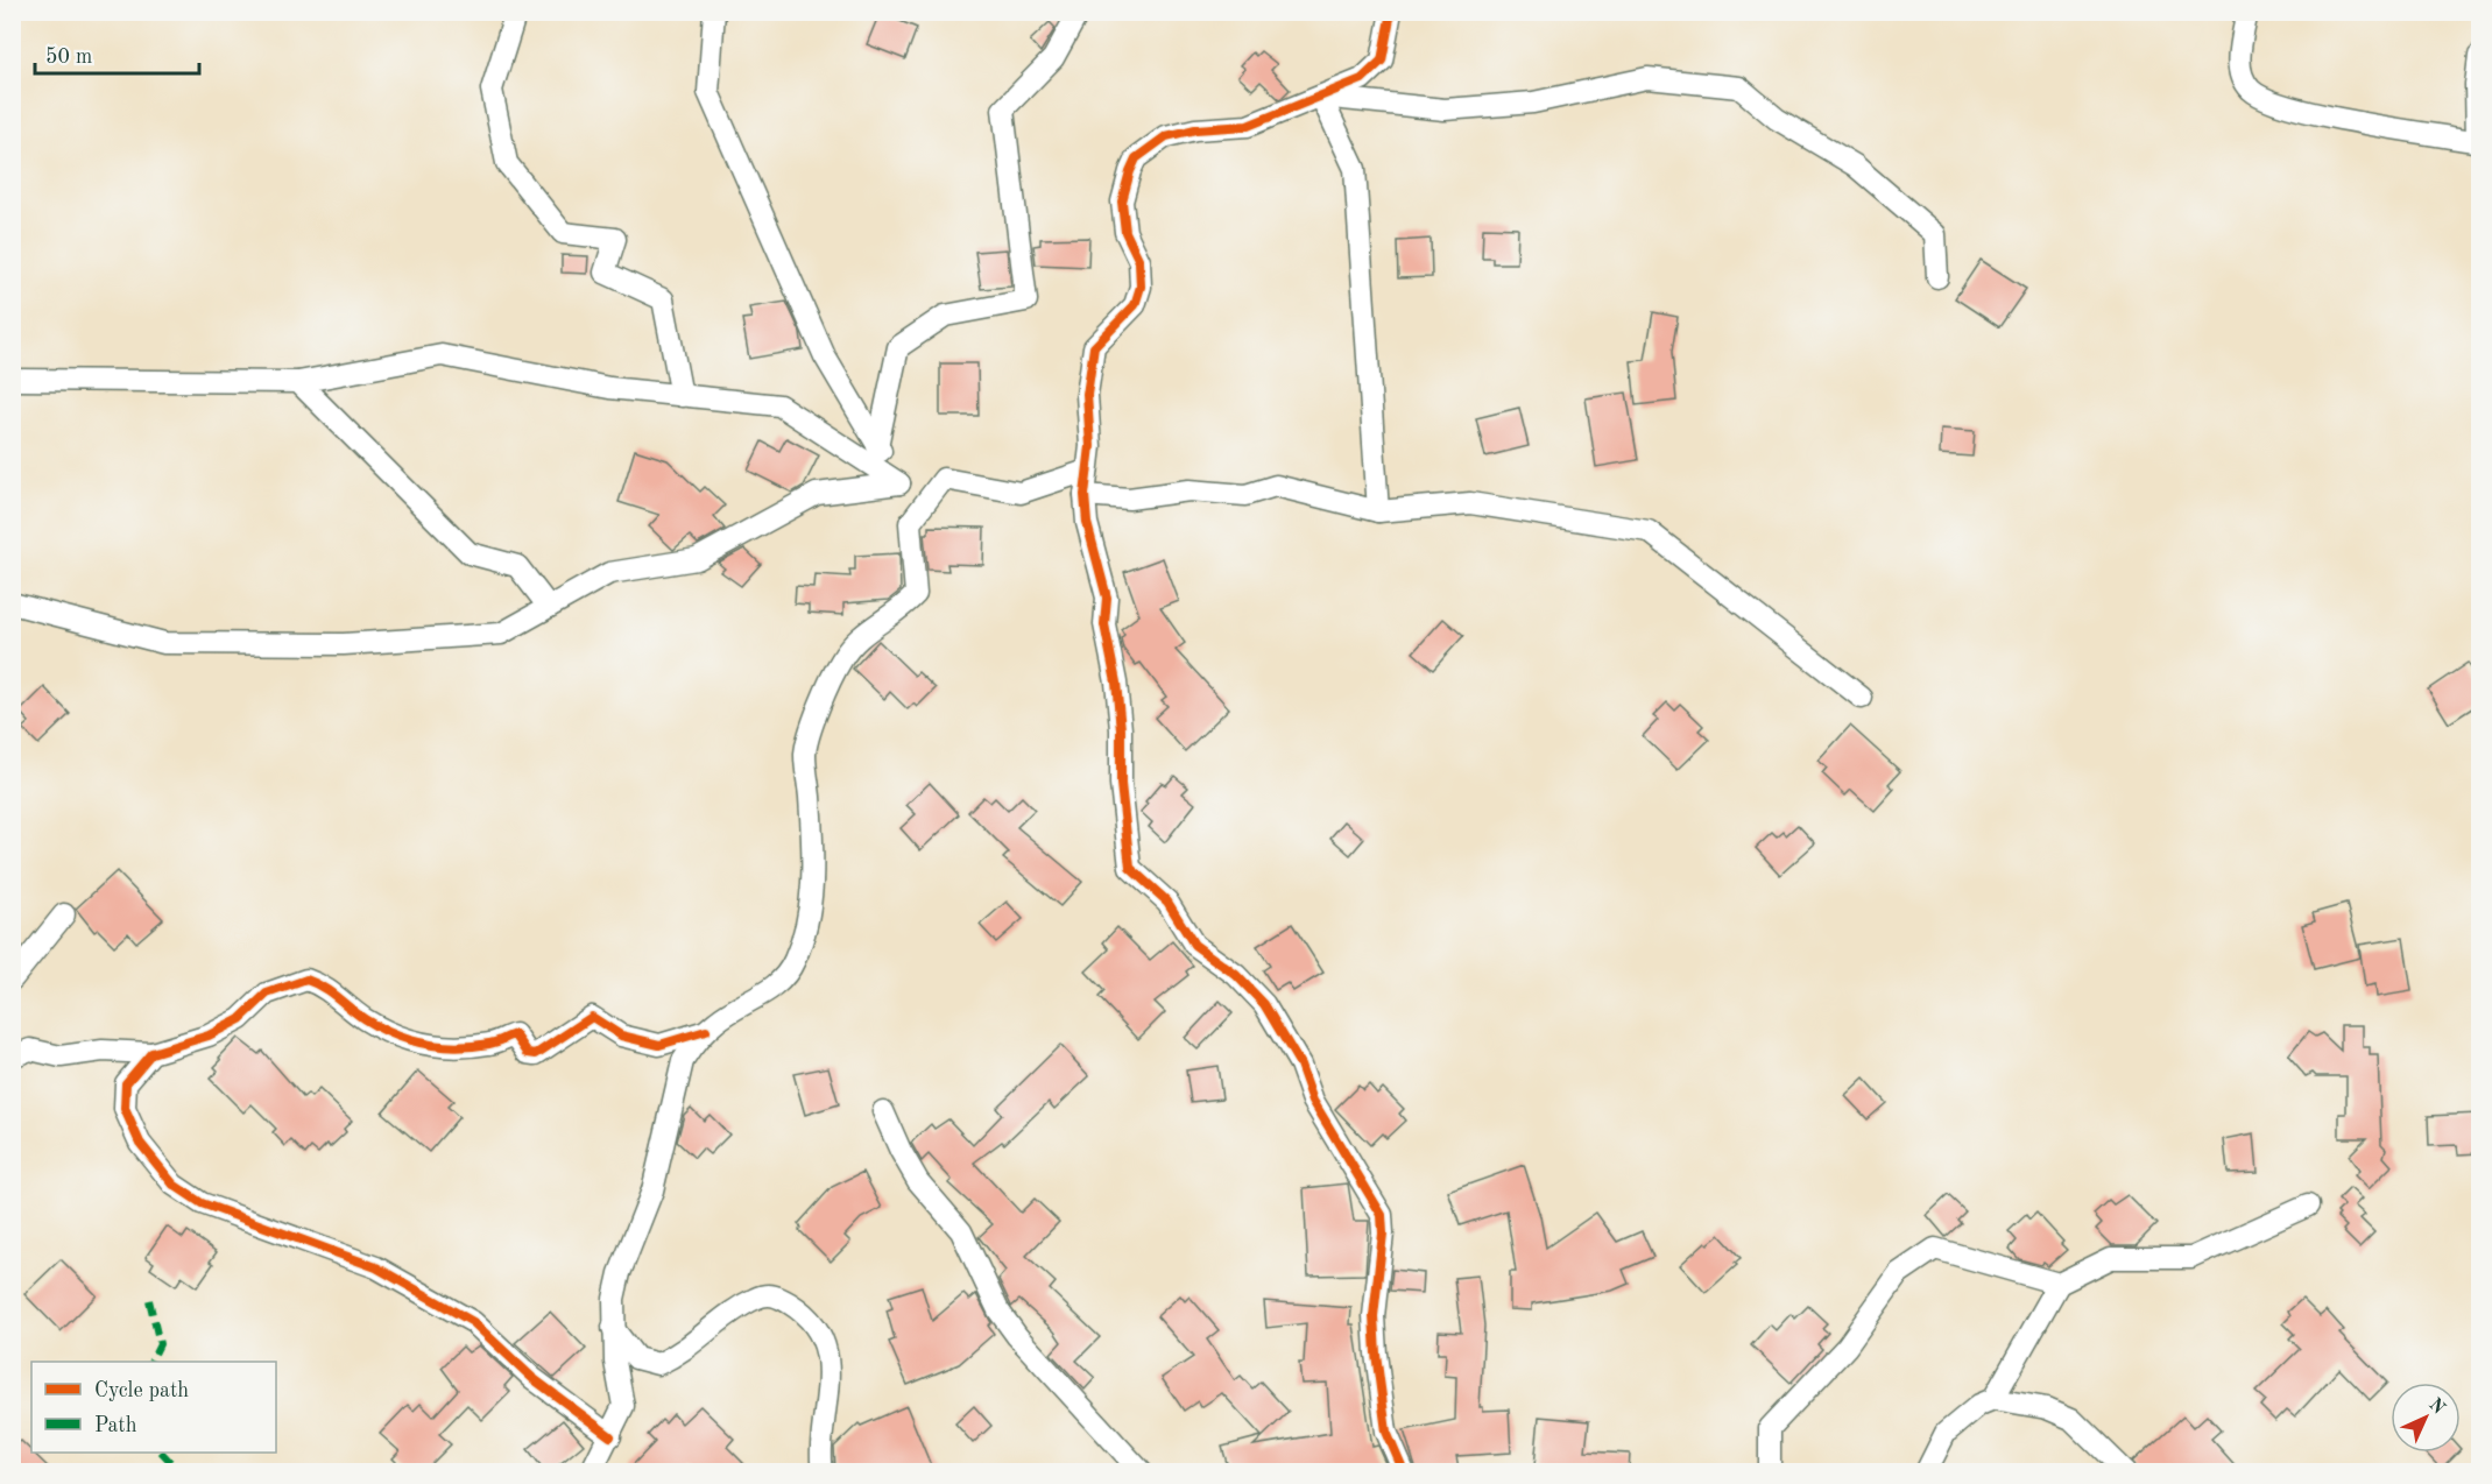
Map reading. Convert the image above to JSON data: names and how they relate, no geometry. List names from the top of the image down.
{
  "legend": ["Cycle path", "Path"],
  "scale_bar": "50 m",
  "north": "top right"
}
